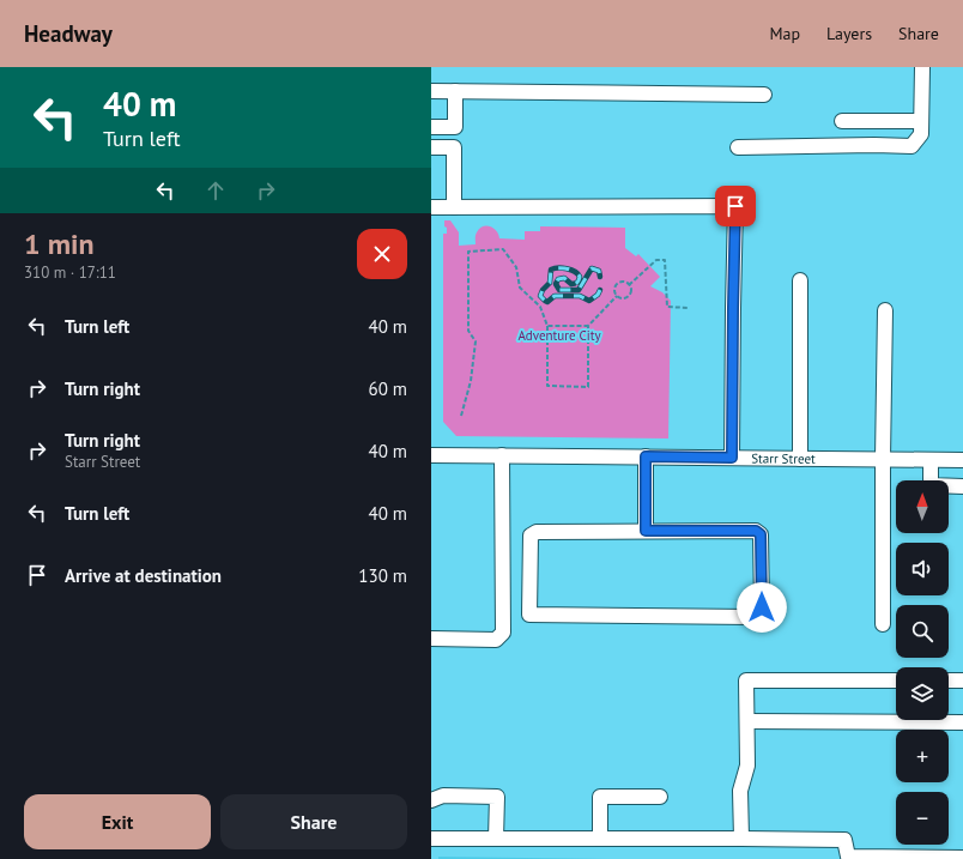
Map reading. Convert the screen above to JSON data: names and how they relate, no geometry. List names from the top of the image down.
{
  "streets": {
    "street": ["Starr Street"]
  },
  "parks": ["Adventure City"],
  "north": "top",
  "page": {
    "header": "Headway",
    "nav": ["Map", "Layers", "Share"],
    "turn": ["40 m", "Turn left"],
    "heading": ["1 min", "310 m · 17:11"],
    "list": [
      {
        "name": "Turn left",
        "value": "40 m"
      },
      {
        "name": "Turn right",
        "value": "60 m"
      },
      {
        "name": "Turn right",
        "note": "Starr Street",
        "value": "40 m"
      },
      {
        "name": "Turn left",
        "value": "40 m"
      },
      {
        "name": "Arrive at destination",
        "value": "130 m"
      }
    ],
    "map_buttons": ["+", "−"],
    "buttons": ["Exit", "Share"]
  }
}
